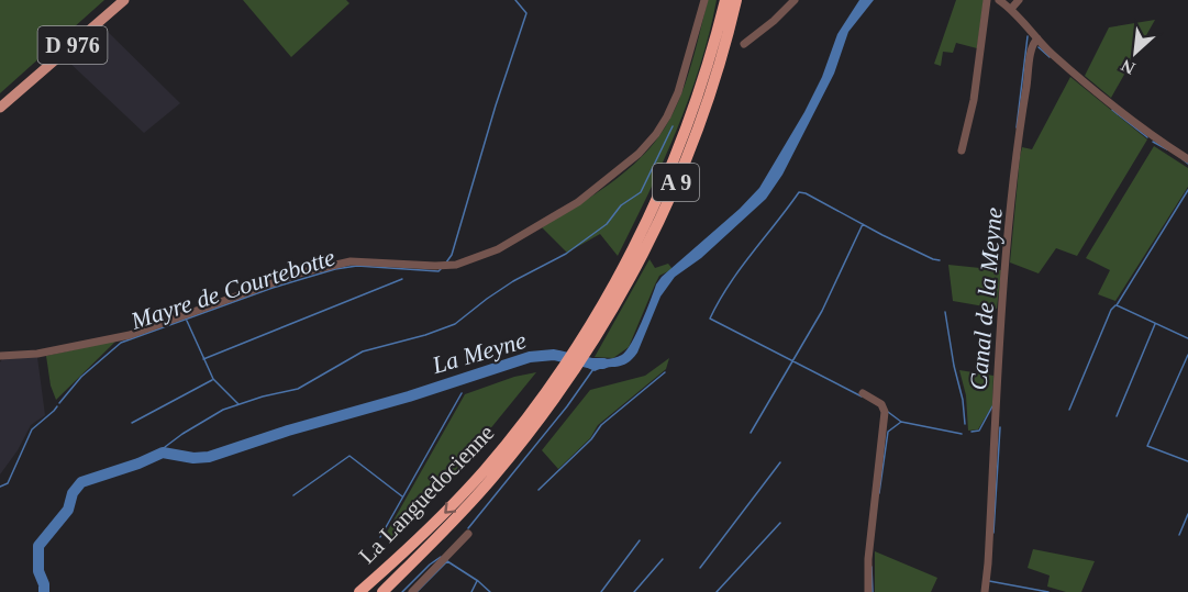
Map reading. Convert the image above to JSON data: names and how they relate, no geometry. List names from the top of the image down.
{
  "streets": {
    "highway": ["A 9", "La Languedocienne"],
    "main road": ["D 976"]
  },
  "water": ["Mayre de Courtebotte", "Canal de la Meyne", "La Meyne"],
  "north": "bottom left"
}
